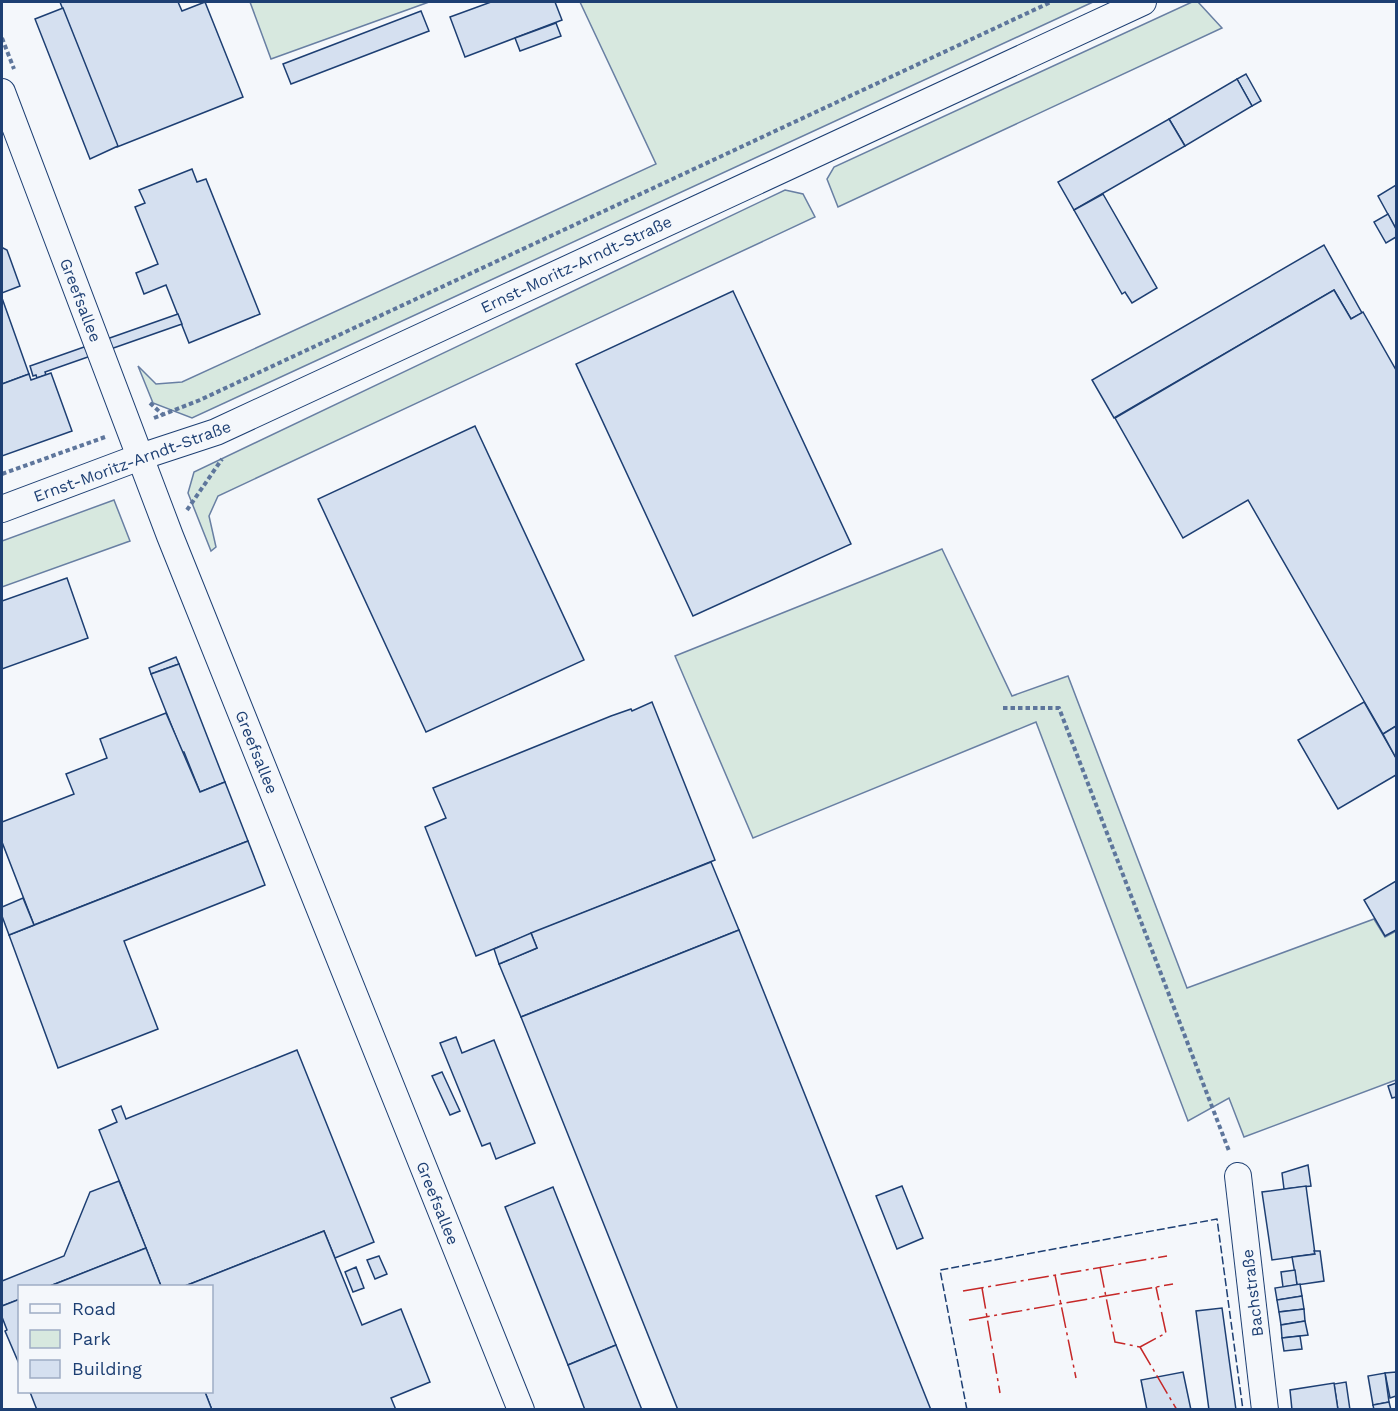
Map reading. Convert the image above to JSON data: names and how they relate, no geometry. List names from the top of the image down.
{
  "streets": {
    "street": ["Ernst-Moritz-Arndt-Straße", "Greefsallee", "Bachstraße"]
  },
  "crossings": [
    ["Ernst-Moritz-Arndt-Straße", "Greefsallee"]
  ],
  "legend": ["Road", "Park", "Building"]
}
